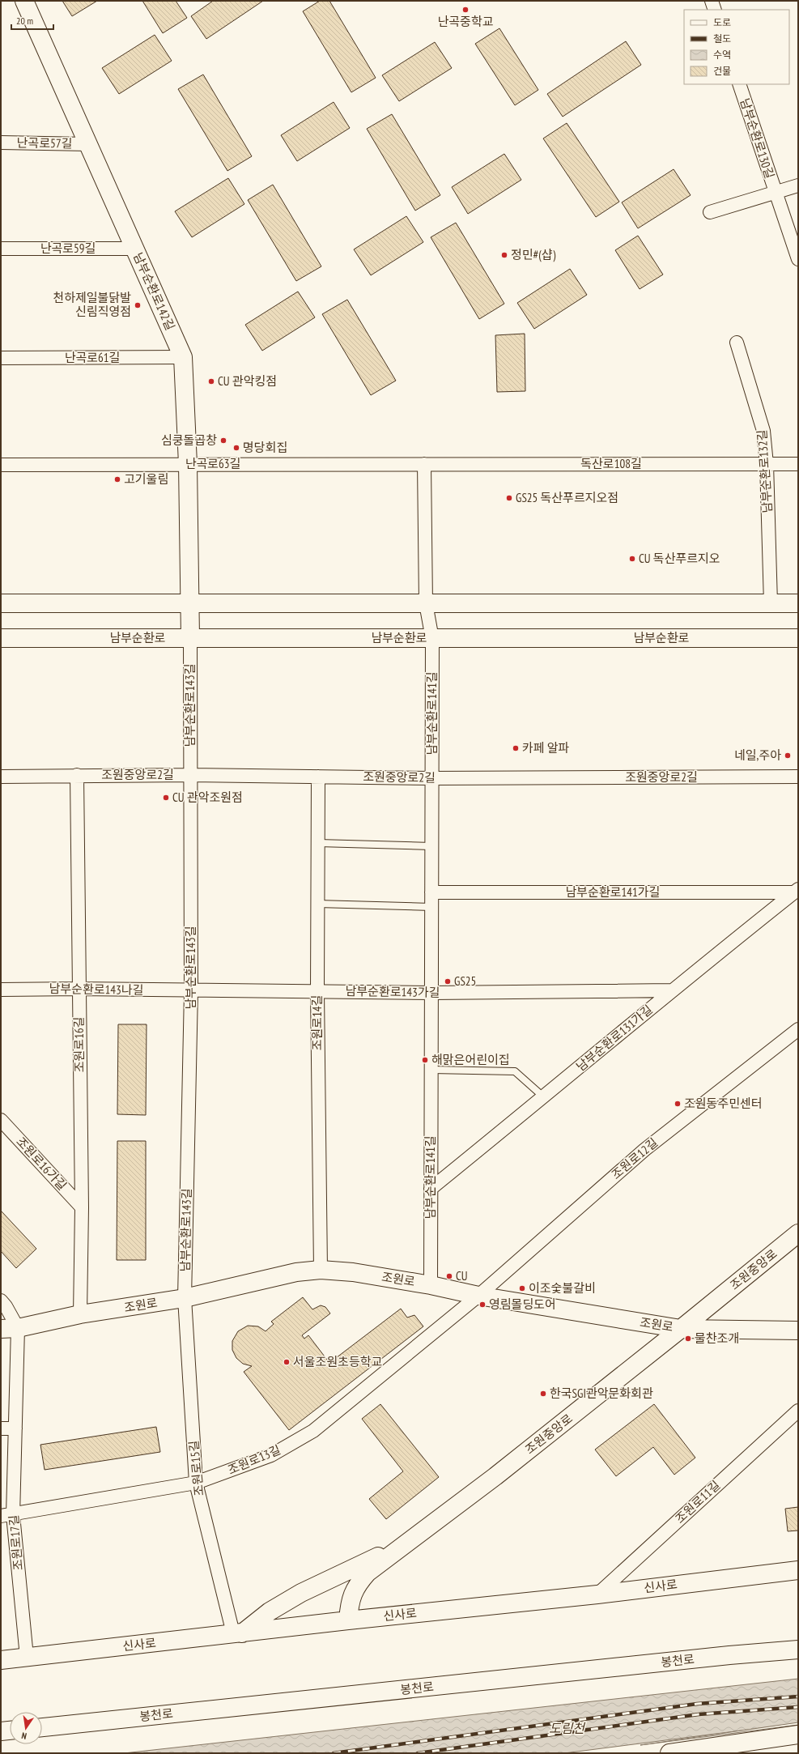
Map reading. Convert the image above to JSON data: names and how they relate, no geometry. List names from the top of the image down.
{
  "streets": {
    "main road": [
      "남부순환로142길",
      "남부순환로",
      "조원중앙로",
      "조원로",
      "신사로",
      "봉천로"
    ],
    "street": [
      "남부순환로130길",
      "난곡로57길",
      "난곡로59길",
      "난곡로61길",
      "난곡로63길",
      "독산로108길",
      "남부순환로132길",
      "남부순환로143길",
      "남부순환로141길",
      "조원중앙로2길",
      "남부순환로141가길",
      "남부순환로143나길",
      "남부순환로143가길",
      "조원로14길",
      "남부순환로131가길",
      "조원로16길",
      "조원로12길",
      "조원로16가길",
      "조원로13길",
      "조원로15길",
      "조원로11길",
      "조원로17길"
    ]
  },
  "crossings": [
    ["난곡로57길", "남부순환로142길"],
    ["난곡로59길", "남부순환로142길"],
    ["남부순환로142길", "난곡로61길"],
    ["남부순환로142길", "난곡로63길"],
    ["남부순환로142길", "남부순환로"],
    ["남부순환로142길", "남부순환로143길"],
    ["난곡로63길", "독산로108길"],
    ["난곡로63길", "남부순환로141길"],
    ["독산로108길", "남부순환로132길"],
    ["독산로108길", "남부순환로141길"],
    ["남부순환로", "남부순환로143길"],
    ["남부순환로", "남부순환로141길"],
    ["남부순환로143길", "조원중앙로2길"],
    ["남부순환로143길", "남부순환로143나길"],
    ["남부순환로143길", "남부순환로143가길"],
    ["남부순환로143길", "조원로"],
    ["남부순환로143길", "조원로15길"],
    ["남부순환로141길", "조원중앙로2길"],
    ["남부순환로141길", "남부순환로141가길"],
    ["남부순환로141길", "남부순환로143가길"],
    ["남부순환로141길", "남부순환로131가길"],
    ["남부순환로141길", "조원로"],
    ["조원중앙로2길", "조원로14길"],
    ["조원중앙로2길", "조원로16길"],
    ["남부순환로141가길", "남부순환로131가길"],
    ["남부순환로143나길", "남부순환로143가길"],
    ["남부순환로143나길", "조원로16길"],
    ["남부순환로143가길", "조원로14길"],
    ["남부순환로143가길", "남부순환로131가길"],
    ["조원로14길", "조원로"],
    ["조원로16길", "조원로16가길"],
    ["조원로16길", "조원로"],
    ["조원로12길", "조원로"],
    ["조원로12길", "조원로13길"],
    ["조원중앙로", "조원로"],
    ["조원중앙로", "신사로"],
    ["조원로", "조원로13길"],
    ["조원로", "조원로15길"],
    ["조원로", "조원로17길"],
    ["조원로13길", "조원로15길"],
    ["조원로13길", "조원로17길"],
    ["조원로15길", "신사로"],
    ["조원로11길", "신사로"],
    ["조원로17길", "신사로"]
  ],
  "water": ["도림천"],
  "places": [
    "난곡중학교",
    "정민#(샵)",
    "천하제일불닭발 신림직영점",
    "CU 관악킹점",
    "심쿵돌곱창",
    "명당회집",
    "고기울림",
    "GS25 독산푸르지오점",
    "CU 독산푸르지오",
    "카페 알파",
    "네일,주아",
    "CU 관악조원점",
    "GS25",
    "해맑은어린이집",
    "조원동주민센터",
    "CU",
    "이조숯불갈비",
    "영림몰딩도어",
    "물찬조개",
    "서울조원초등학교",
    "한국SGI관악문화회관"
  ],
  "legend": [
    "도로",
    "철도",
    "수역",
    "건물"
  ],
  "scale_bar": "20 m",
  "north": "bottom"
}
